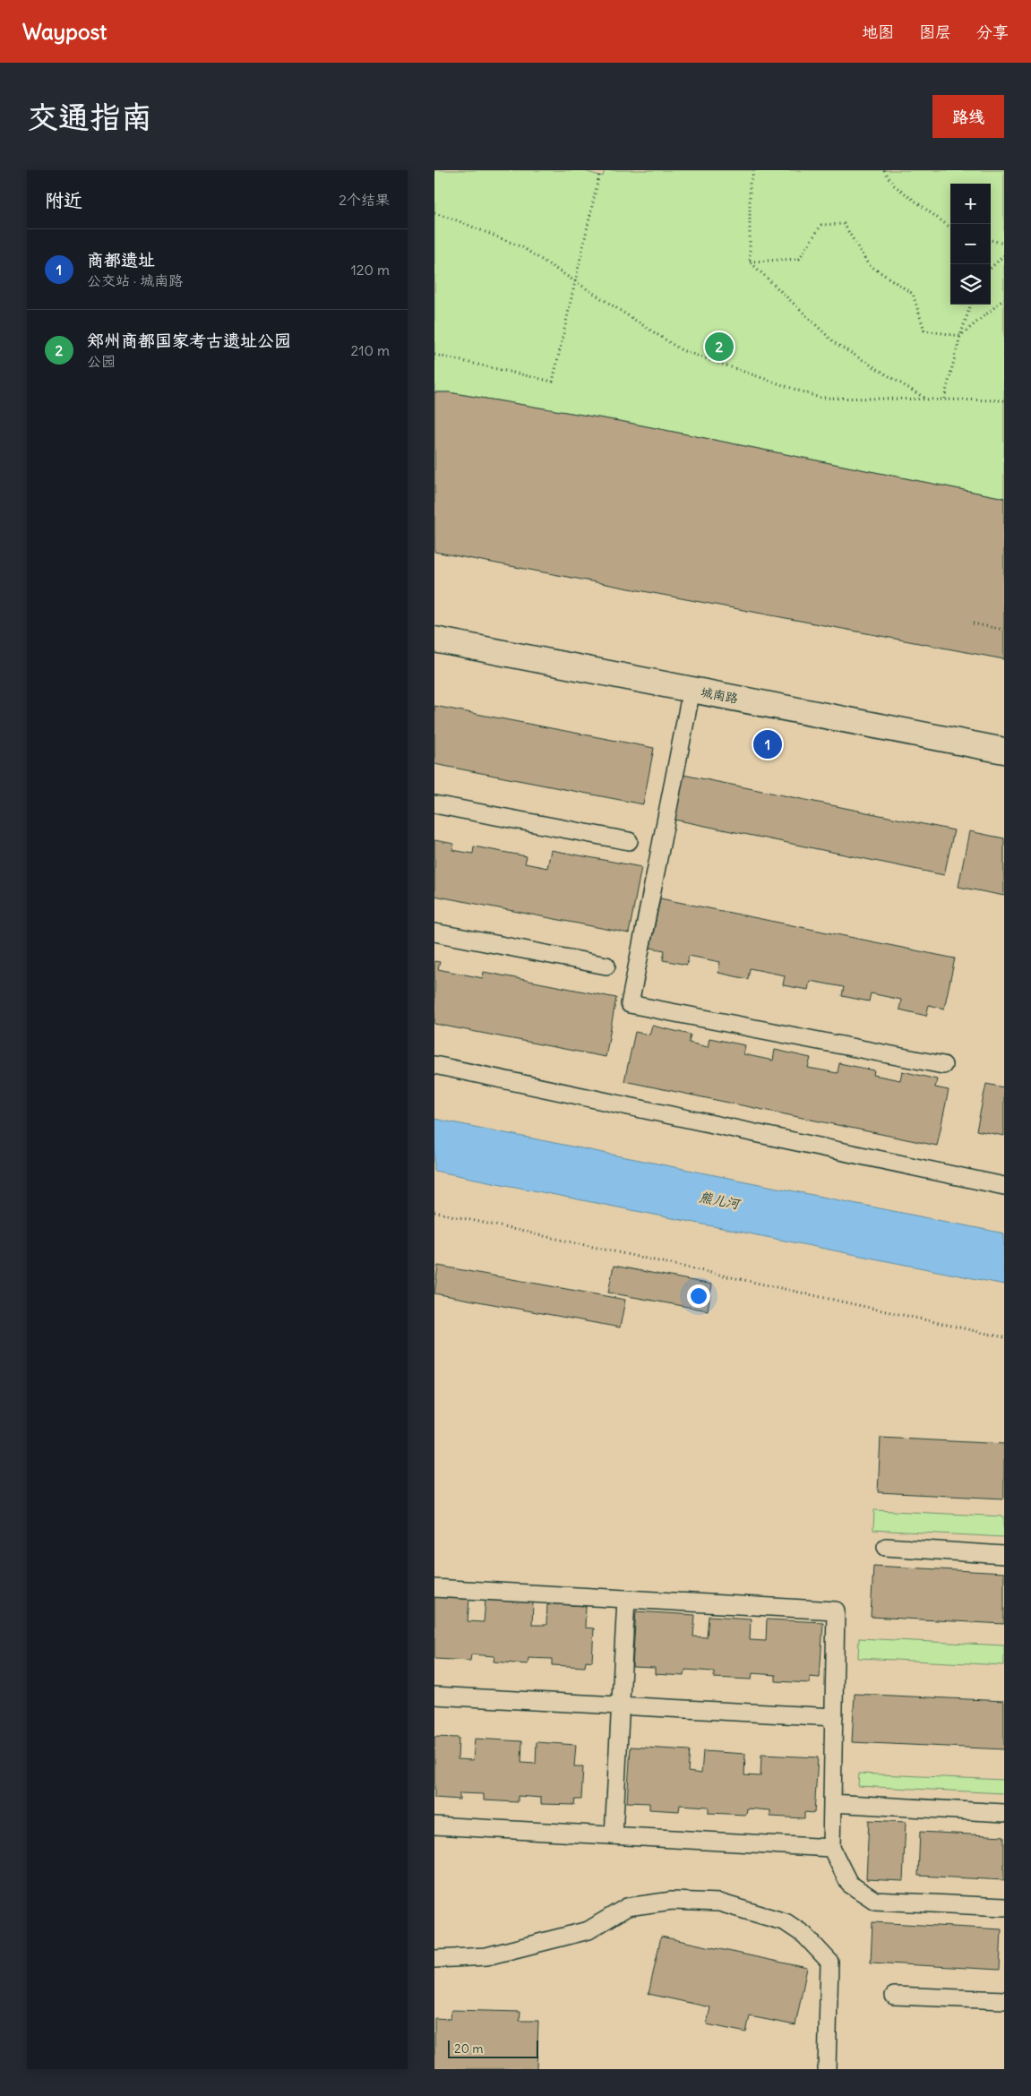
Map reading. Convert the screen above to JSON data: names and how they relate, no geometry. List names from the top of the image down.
{
  "streets": {
    "street": ["城南路"]
  },
  "water": ["熊儿河"],
  "scale_bar": "20 m",
  "page": {
    "header": "Waypost",
    "nav": ["地图", "图层", "分享"],
    "buttons": "路线",
    "title": "交通指南",
    "heading": ["附近", "2个结果"],
    "map_buttons": ["+", "−"],
    "list": [
      {
        "mark": "1",
        "name": "商都遗址",
        "note": "公交站 · 城南路",
        "value": "120 m"
      },
      {
        "mark": "2",
        "name": "郑州商都国家考古遗址公园",
        "note": "公园",
        "value": "210 m"
      }
    ],
    "pins": ["2", "1"],
    "scale": "20 m"
  }
}
